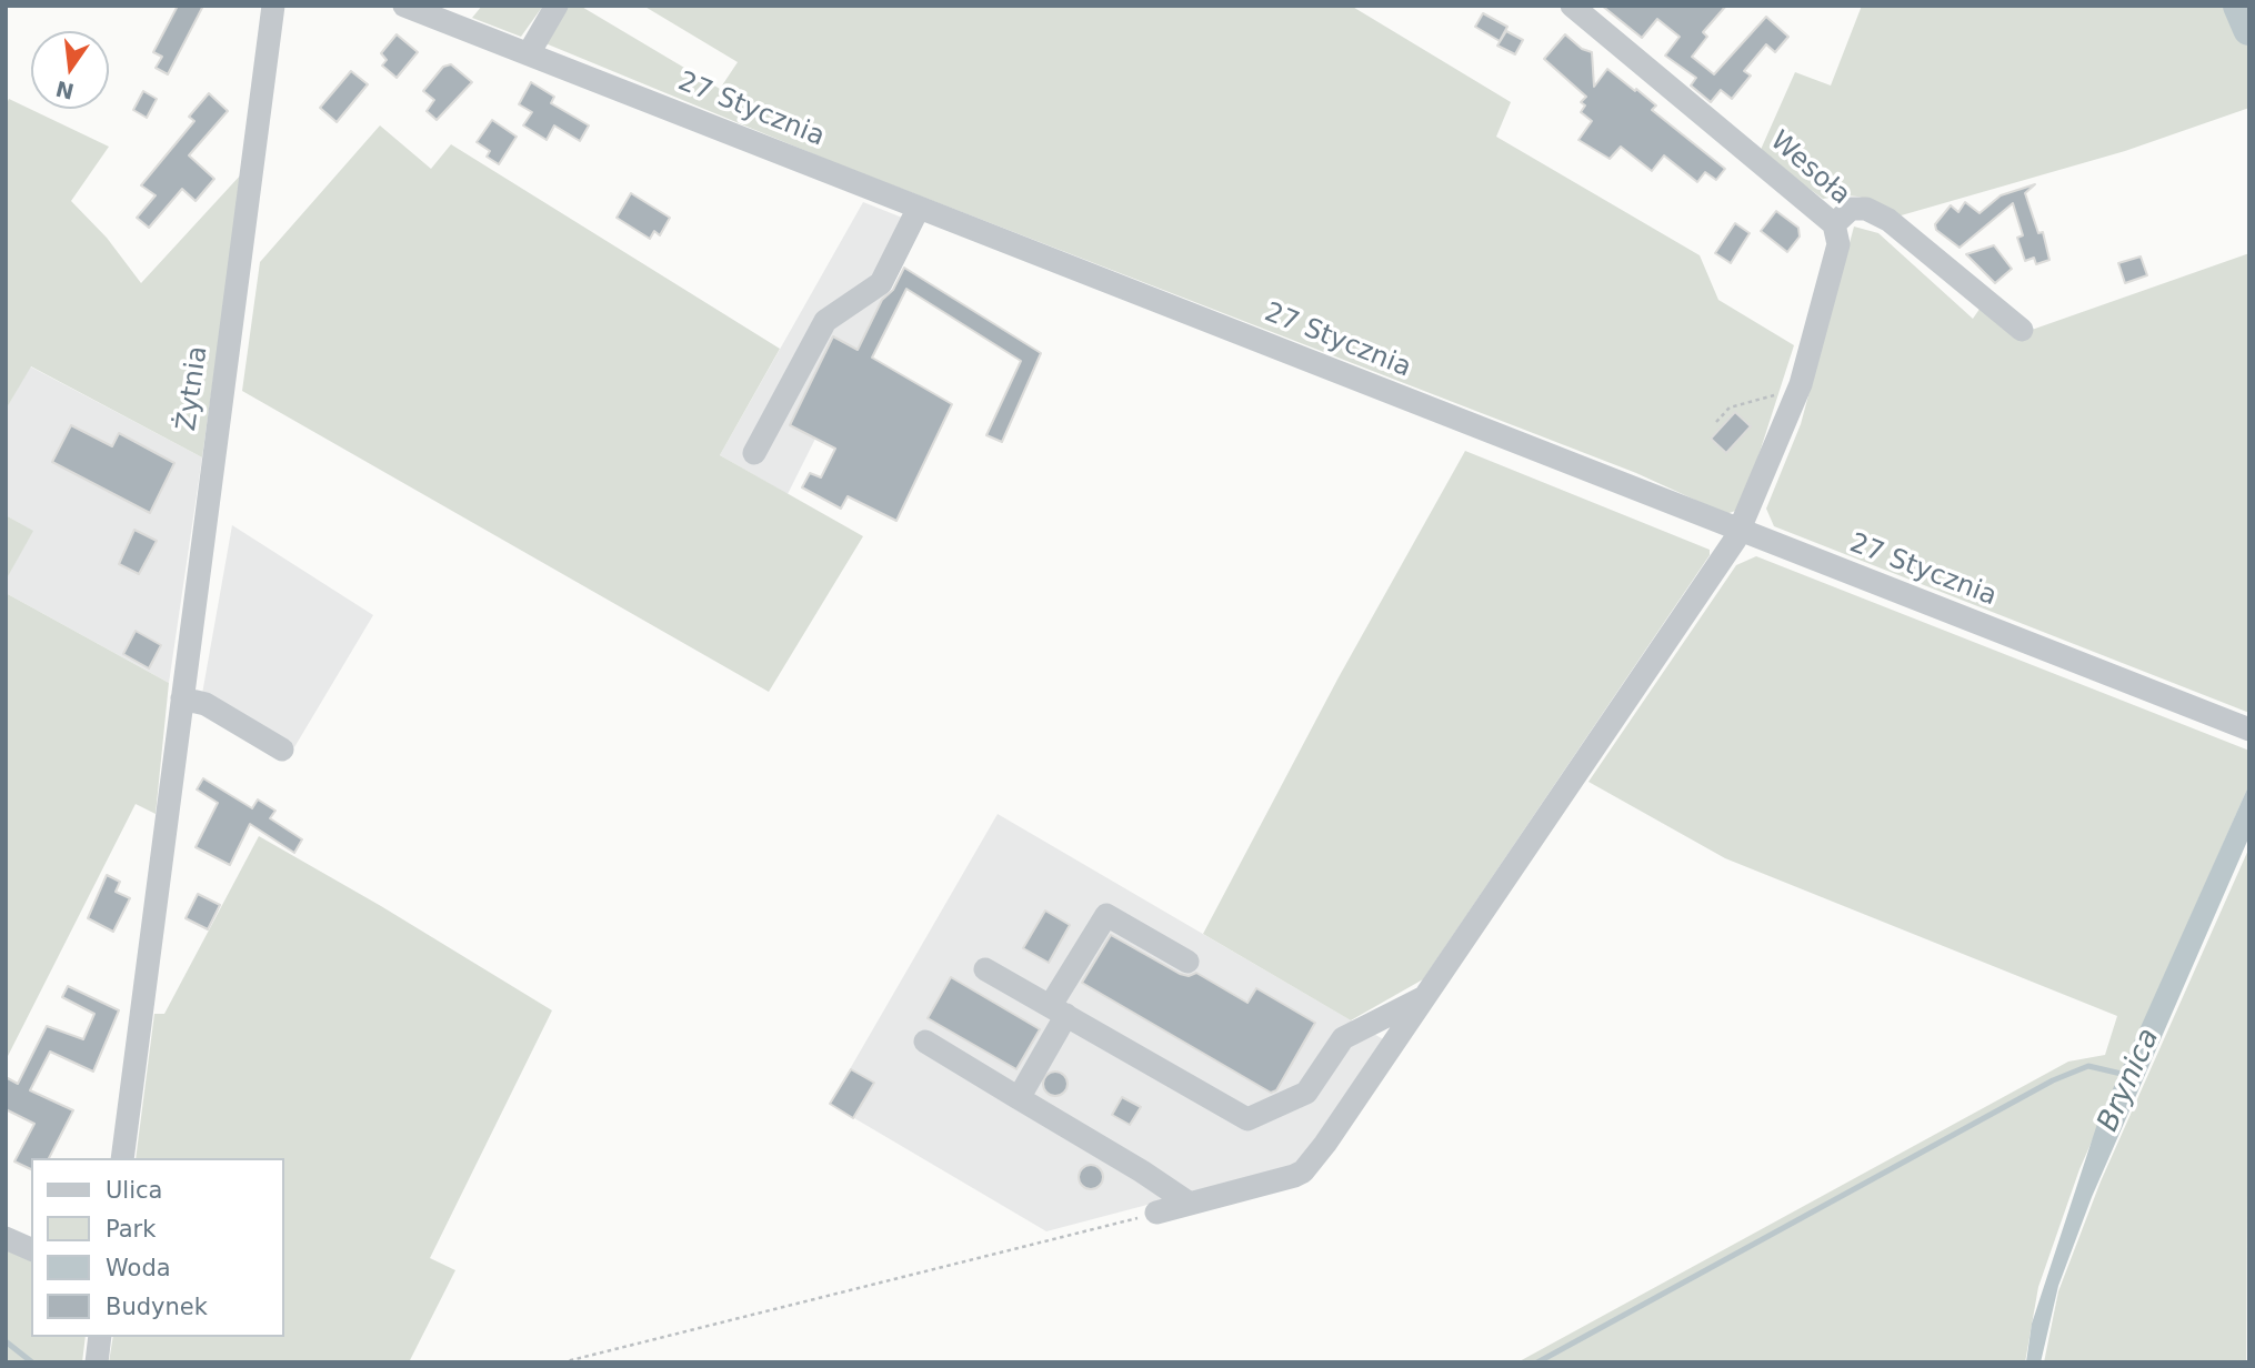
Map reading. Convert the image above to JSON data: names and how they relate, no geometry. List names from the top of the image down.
{
  "streets": {
    "street": ["27 Stycznia", "Wesoła", "Żytnia"]
  },
  "crossings": [
    ["27 Stycznia", "Wesoła"]
  ],
  "water": ["Brynica"],
  "legend": [
    "Ulica",
    "Park",
    "Woda",
    "Budynek"
  ],
  "north": "bottom"
}
